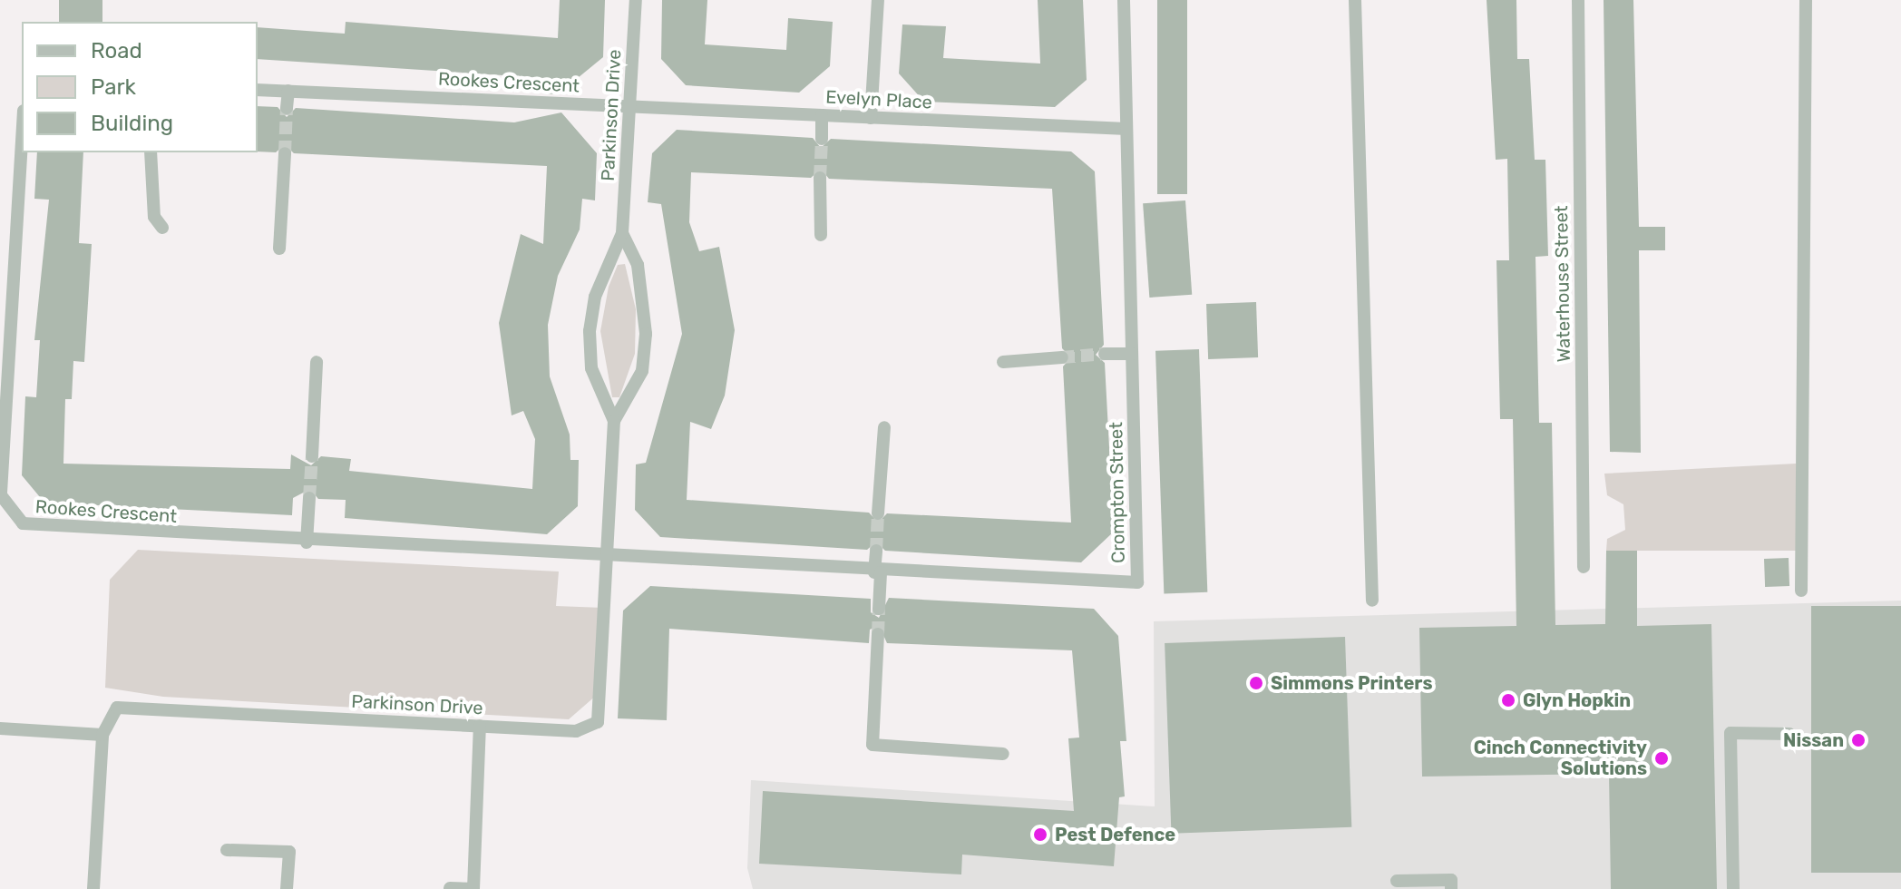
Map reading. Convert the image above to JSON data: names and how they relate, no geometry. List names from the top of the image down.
{
  "streets": {
    "street": [
      "Rookes Crescent",
      "Evelyn Place",
      "Parkinson Drive",
      "Waterhouse Street",
      "Crompton Street"
    ]
  },
  "crossings": [
    ["Rookes Crescent", "Evelyn Place"],
    ["Rookes Crescent", "Parkinson Drive"],
    ["Rookes Crescent", "Crompton Street"],
    ["Evelyn Place", "Parkinson Drive"],
    ["Evelyn Place", "Crompton Street"],
    ["Parkinson Drive", "Crompton Street"]
  ],
  "places": [
    "Simmons Printers",
    "Glyn Hopkin",
    "Nissan",
    "Cinch Connectivity Solutions",
    "Pest Defence"
  ],
  "legend": ["Road", "Park", "Building"]
}
